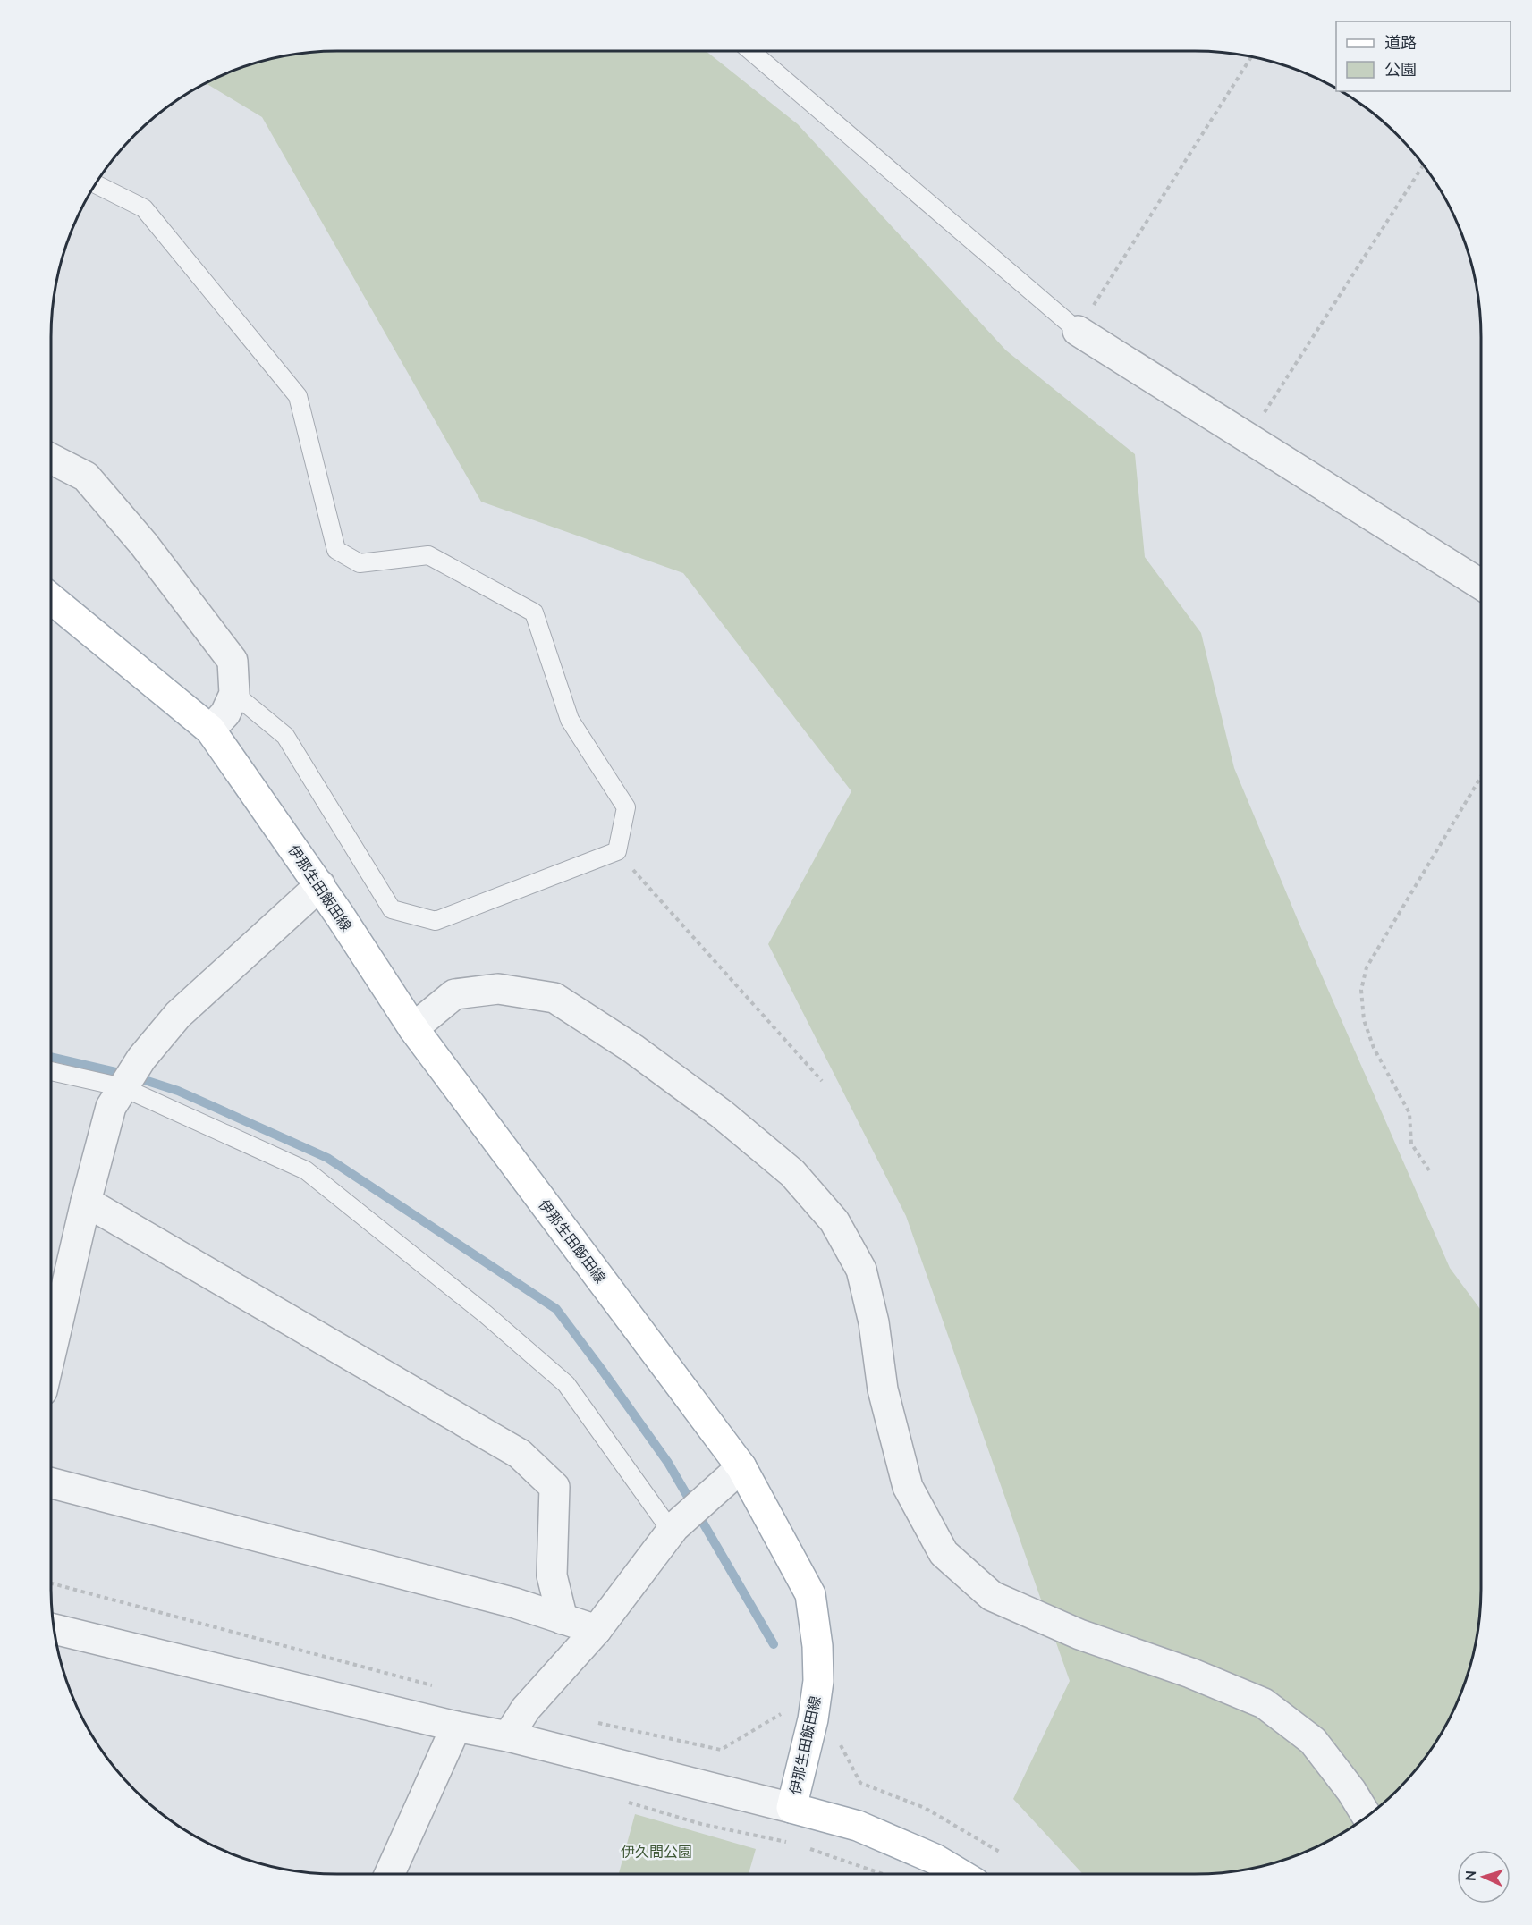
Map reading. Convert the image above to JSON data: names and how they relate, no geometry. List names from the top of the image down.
{
  "streets": {
    "main road": ["伊那生田飯田線"]
  },
  "parks": ["伊久間公園"],
  "legend": ["道路", "公園"],
  "north": "left"
}
